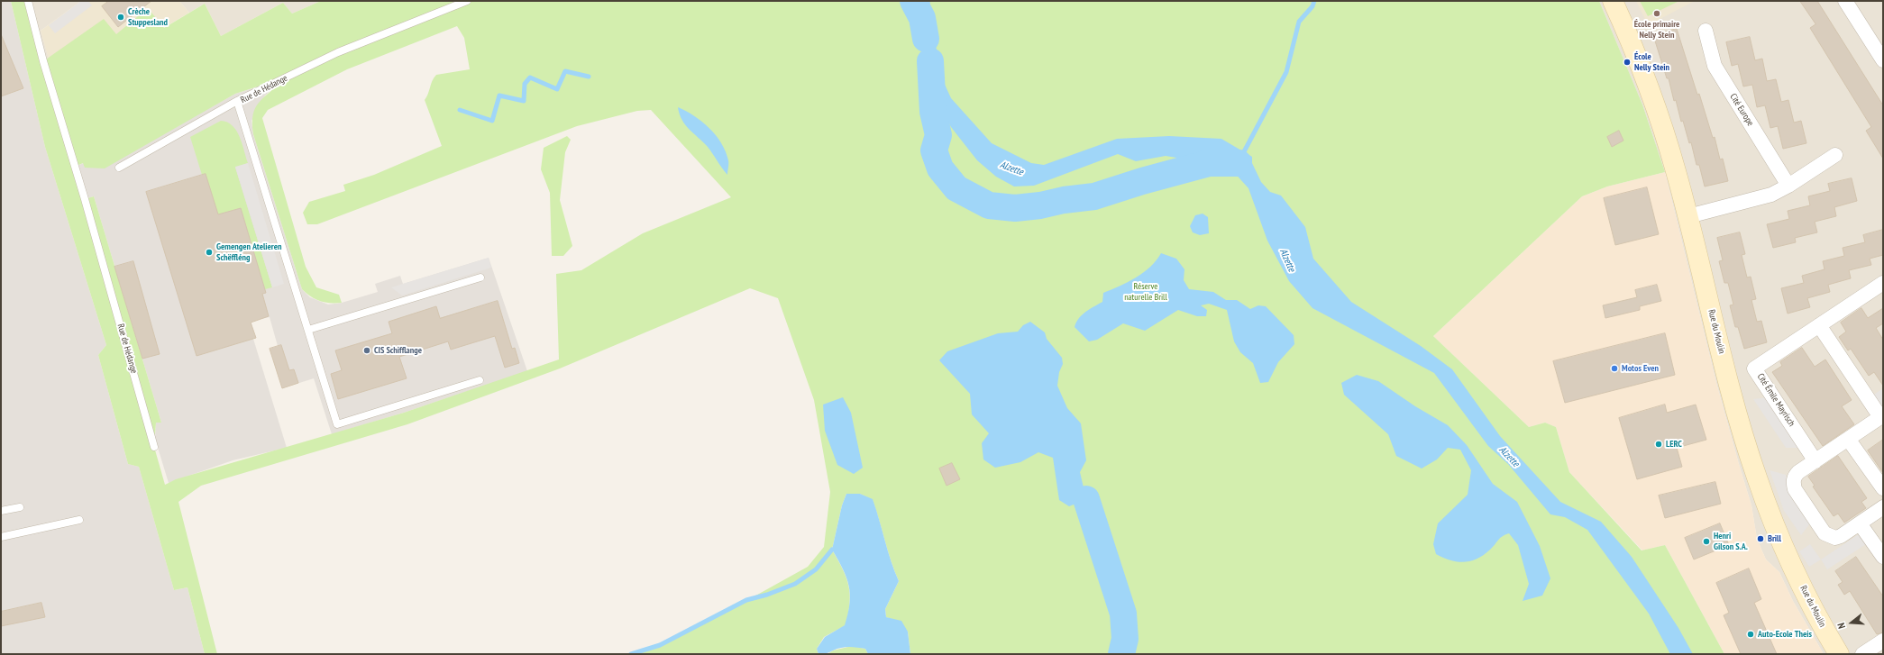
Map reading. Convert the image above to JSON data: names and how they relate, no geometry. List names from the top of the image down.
{
  "streets": {
    "main road": ["Rue du Moulin"],
    "street": ["Cité Europe", "Cité Émile Mayrisch"],
    "lane": ["Rue de Hédange"]
  },
  "water": ["Alzette"],
  "parks": ["Réserve naturelle Brill"],
  "places": [
    "École primaire Nelly Stein",
    "Crèche Stuppesland",
    "École Nelly Stein",
    "Gemengen Atelieren Schëffléng",
    "CIS Schifflange",
    "Motos Even",
    "LERC",
    "Brill",
    "Henri Gilson S.A.",
    "Auto-Ecole Theis"
  ],
  "north": "left"
}
